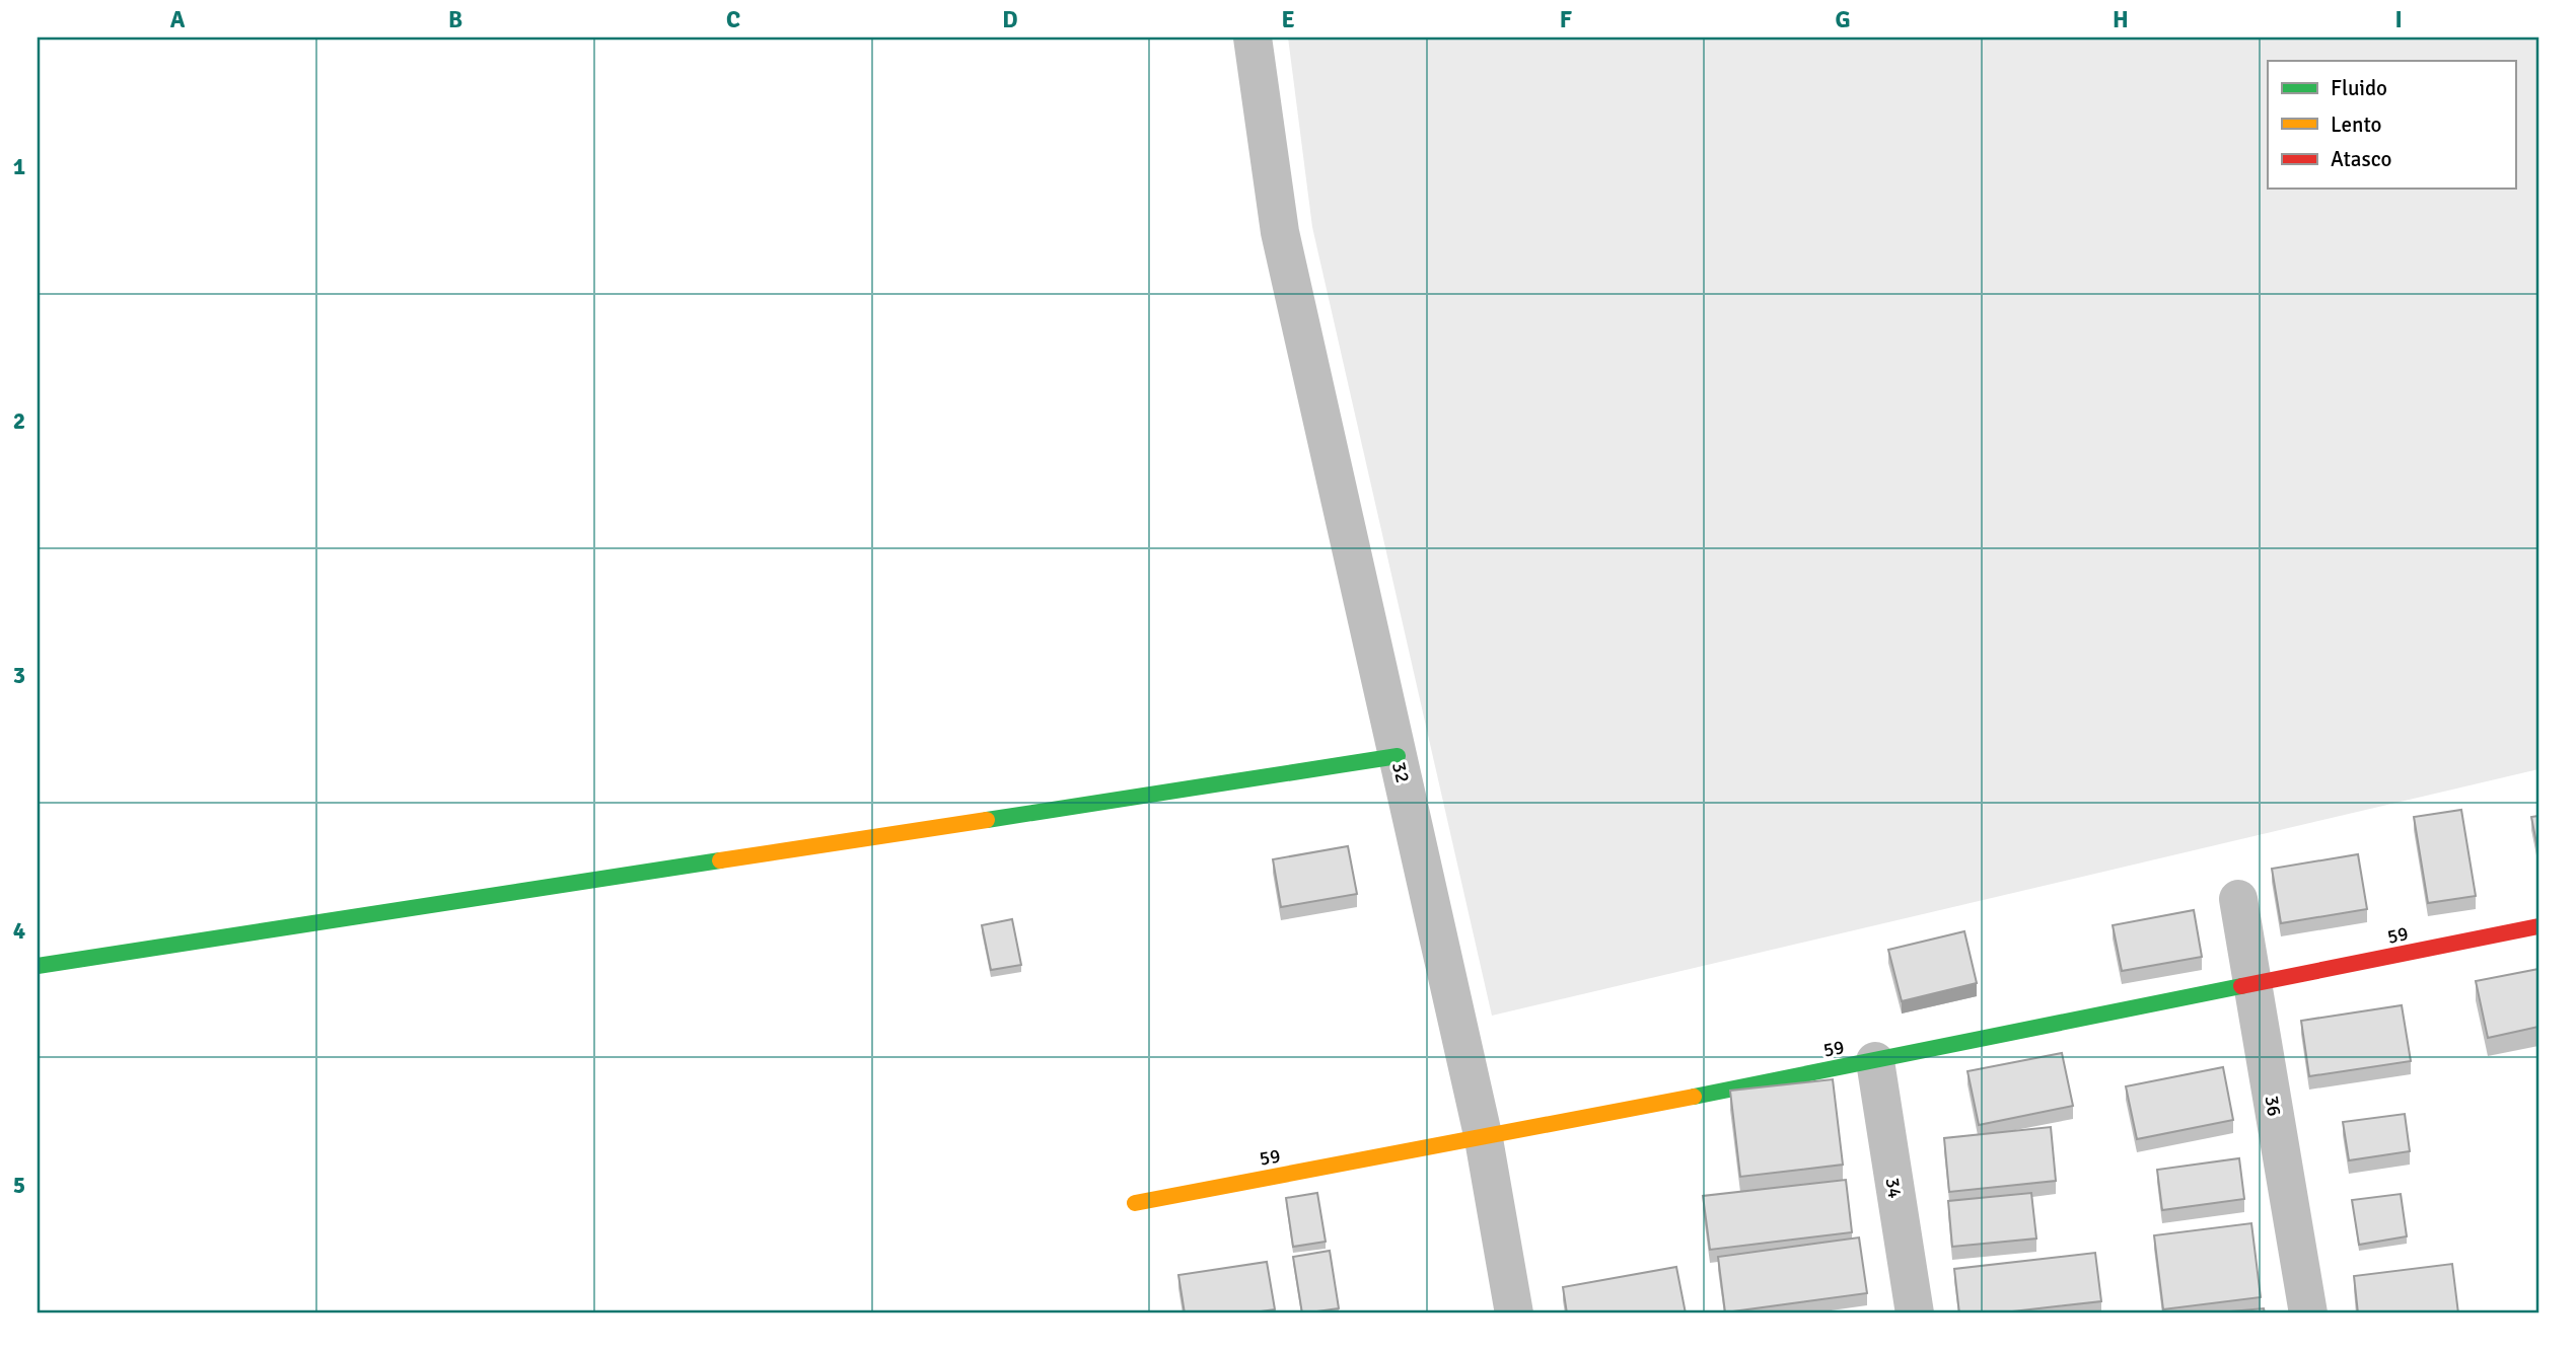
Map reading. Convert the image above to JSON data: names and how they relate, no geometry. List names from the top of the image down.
{
  "streets": {
    "street": [
      "32",
      "59",
      "36",
      "34"
    ]
  },
  "crossings": [
    ["32", "59"],
    ["59", "36"],
    ["59", "34"]
  ],
  "legend": ["Fluido", "Lento", "Atasco"],
  "grid": {
    "columns": [
      "A",
      "B",
      "C",
      "D",
      "E",
      "F",
      "G",
      "H",
      "I"
    ],
    "rows": [
      "1",
      "2",
      "3",
      "4",
      "5"
    ]
  }
}
